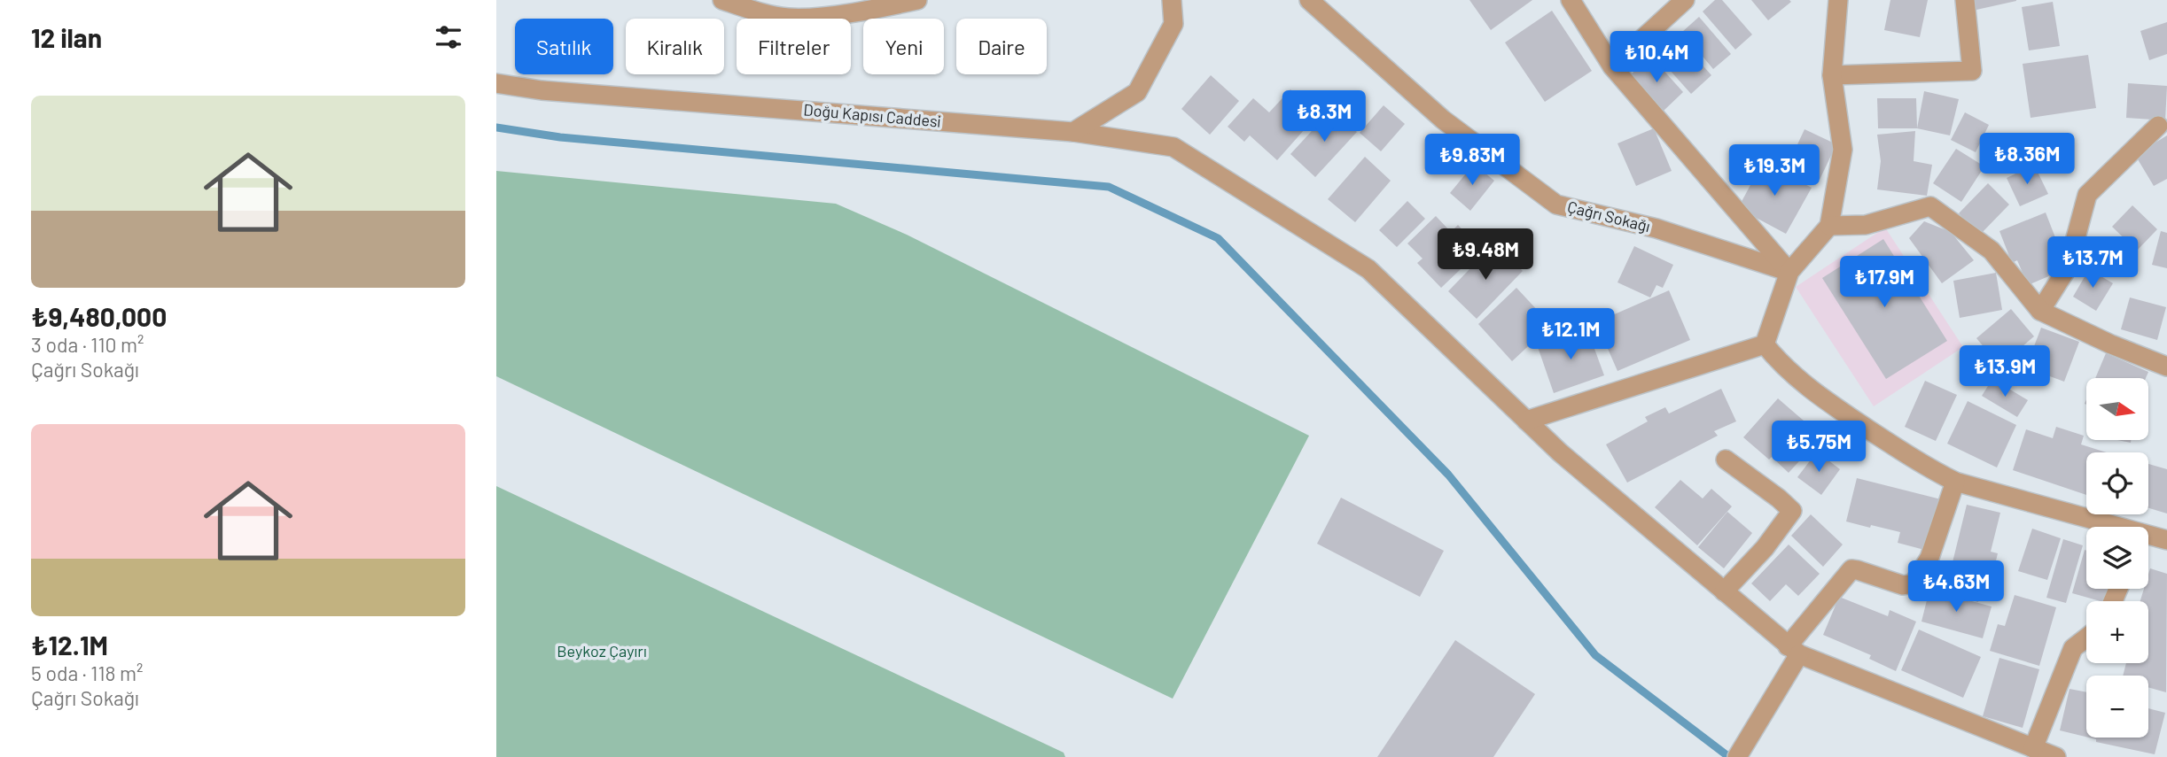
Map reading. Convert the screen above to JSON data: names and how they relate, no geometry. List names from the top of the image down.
{
  "streets": {
    "street": ["Doğu Kapısı Caddesi", "Çağrı Sokağı"]
  },
  "parks": ["Beykoz Çayırı"],
  "north": "right",
  "page": {
    "heading": "12 ilan",
    "chip": [
      "Satılık",
      "Kiralık",
      "Filtreler",
      "Yeni",
      "Daire"
    ],
    "price": [
      "₺10.4M",
      "₺8.3M",
      "₺8.36M",
      "₺9.83M",
      "₺19.3M",
      "₺9.48M",
      "₺13.7M",
      "₺17.9M",
      "₺12.1M",
      "₺13.9M",
      "₺5.75M",
      "₺4.63M"
    ],
    "list": [
      {
        "name": "₺9,480,000",
        "note": "3 oda · 110 m² · Çağrı Sokağı"
      },
      {
        "name": "₺12.1M",
        "note": "5 oda · 118 m² · Çağrı Sokağı"
      }
    ],
    "map_buttons": ["+", "−"]
  }
}
